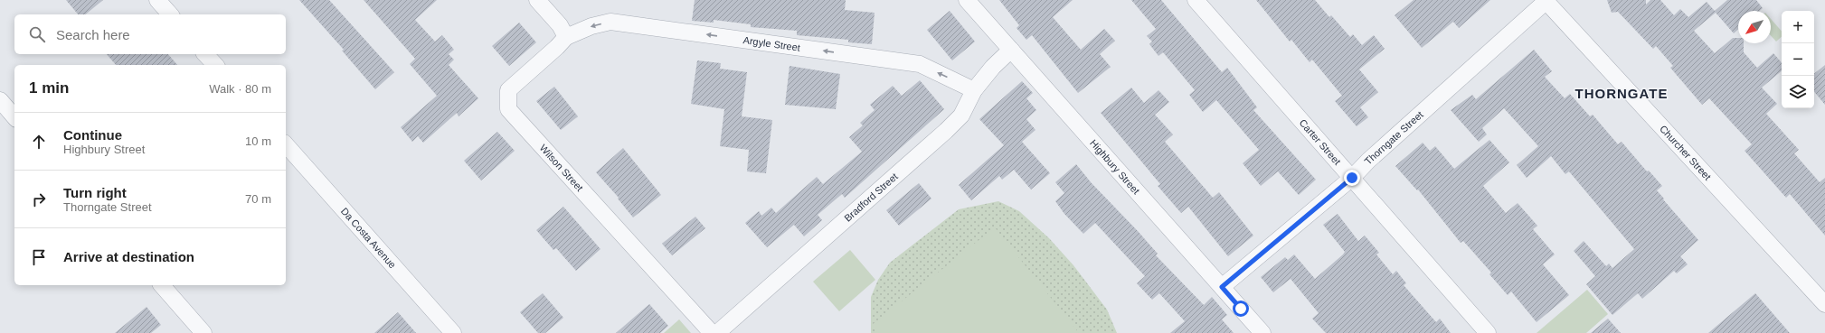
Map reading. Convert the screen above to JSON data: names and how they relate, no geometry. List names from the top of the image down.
{
  "streets": {
    "street": [
      "Argyle Street",
      "Thorngate Street",
      "Carter Street",
      "Churcher Street",
      "Highbury Street",
      "Wilson Street",
      "Bradford Street",
      "Da Costa Avenue"
    ]
  },
  "crossings": [
    ["Argyle Street", "Wilson Street"],
    ["Argyle Street", "Bradford Street"],
    ["Thorngate Street", "Carter Street"],
    ["Thorngate Street", "Churcher Street"],
    ["Thorngate Street", "Highbury Street"],
    ["Highbury Street", "Bradford Street"]
  ],
  "one_way": ["Argyle Street"],
  "districts": ["THORNGATE"],
  "north": "bottom left",
  "page": {
    "map_buttons": ["+", "−"],
    "search": "Search here",
    "heading": ["1 min", "Walk · 80 m"],
    "list": [
      ["Continue", "Highbury Street", "10 m"],
      ["Turn right", "Thorngate Street", "70 m"],
      "Arrive at destination"
    ]
  }
}
